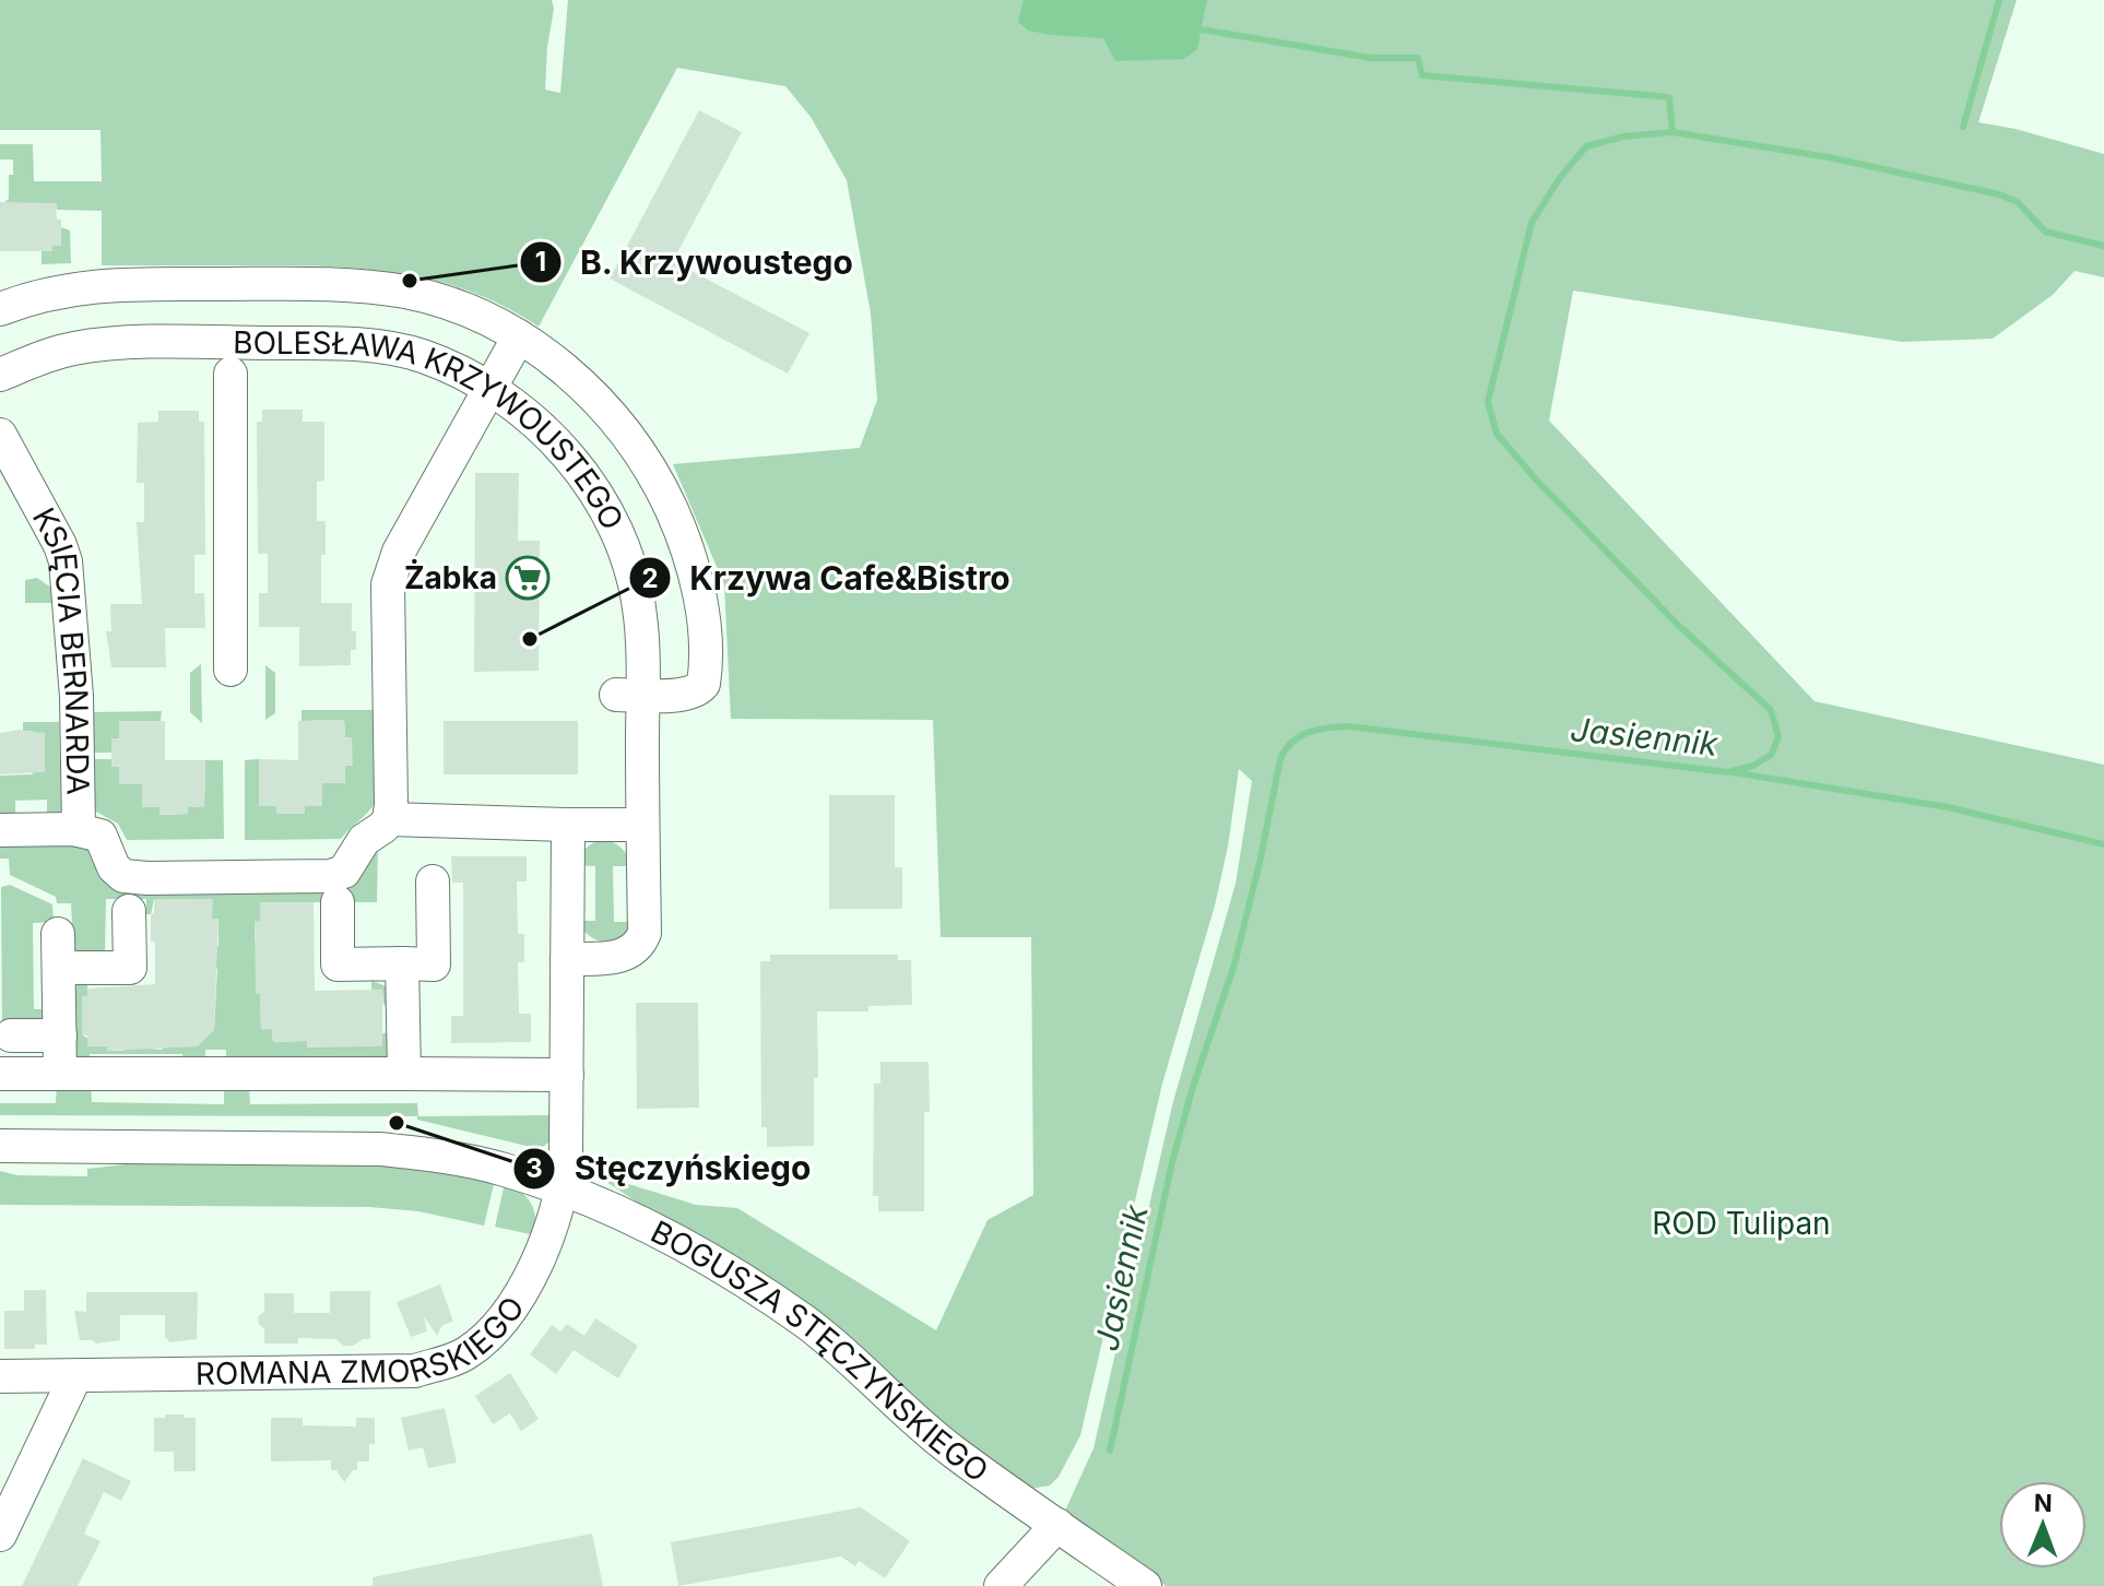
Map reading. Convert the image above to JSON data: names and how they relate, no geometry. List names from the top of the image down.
{
  "streets": {
    "street": [
      "BOLESŁAWA KRZYWOUSTEGO",
      "KSIĘCIA BERNARDA",
      "ROMANA ZMORSKIEGO",
      "BOGUSZA STĘCZYŃSKIEGO"
    ]
  },
  "crossings": [
    ["ROMANA ZMORSKIEGO", "BOGUSZA STĘCZYŃSKIEGO"]
  ],
  "water": ["Jasiennik"],
  "parks": ["ROD Tulipan"],
  "places": {
    "other": ["B. Krzywoustego", "Krzywa Cafe&Bistro", "Stęczyńskiego"],
    "supermarket": ["Żabka"]
  },
  "north": "top"
}
